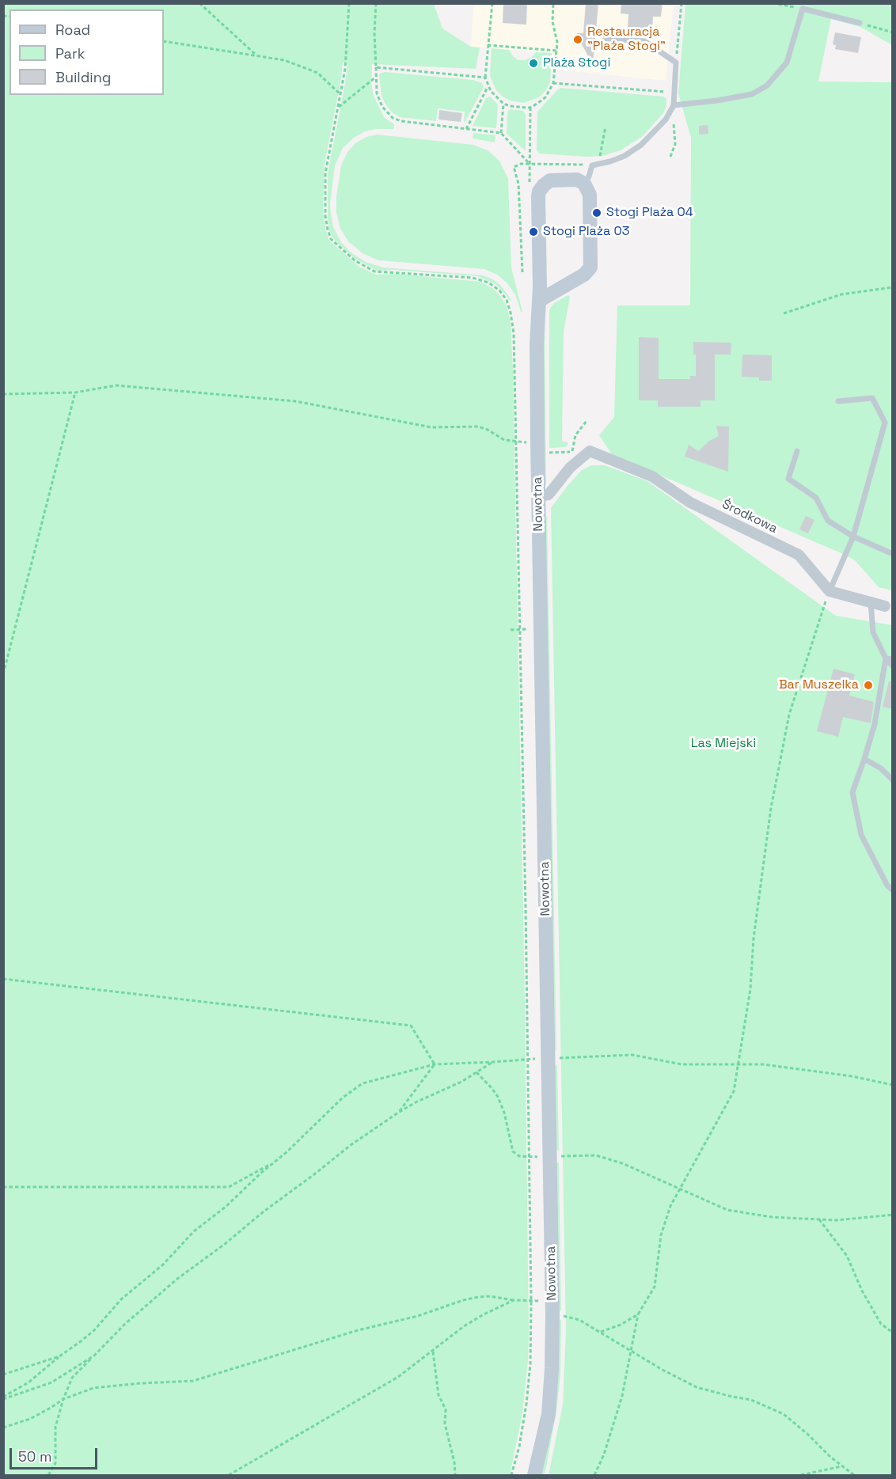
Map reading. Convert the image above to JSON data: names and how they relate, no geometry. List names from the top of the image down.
{
  "streets": {
    "street": ["Nowotna", "Środkowa"]
  },
  "parks": ["Las Miejski"],
  "places": [
    "Restauracja \"Plaża Stogi\"",
    "Plaża Stogi",
    "Stogi Plaża 04",
    "Stogi Plaża 03",
    "Bar Muszelka"
  ],
  "legend": ["Road", "Park", "Building"],
  "scale_bar": "50 m"
}
